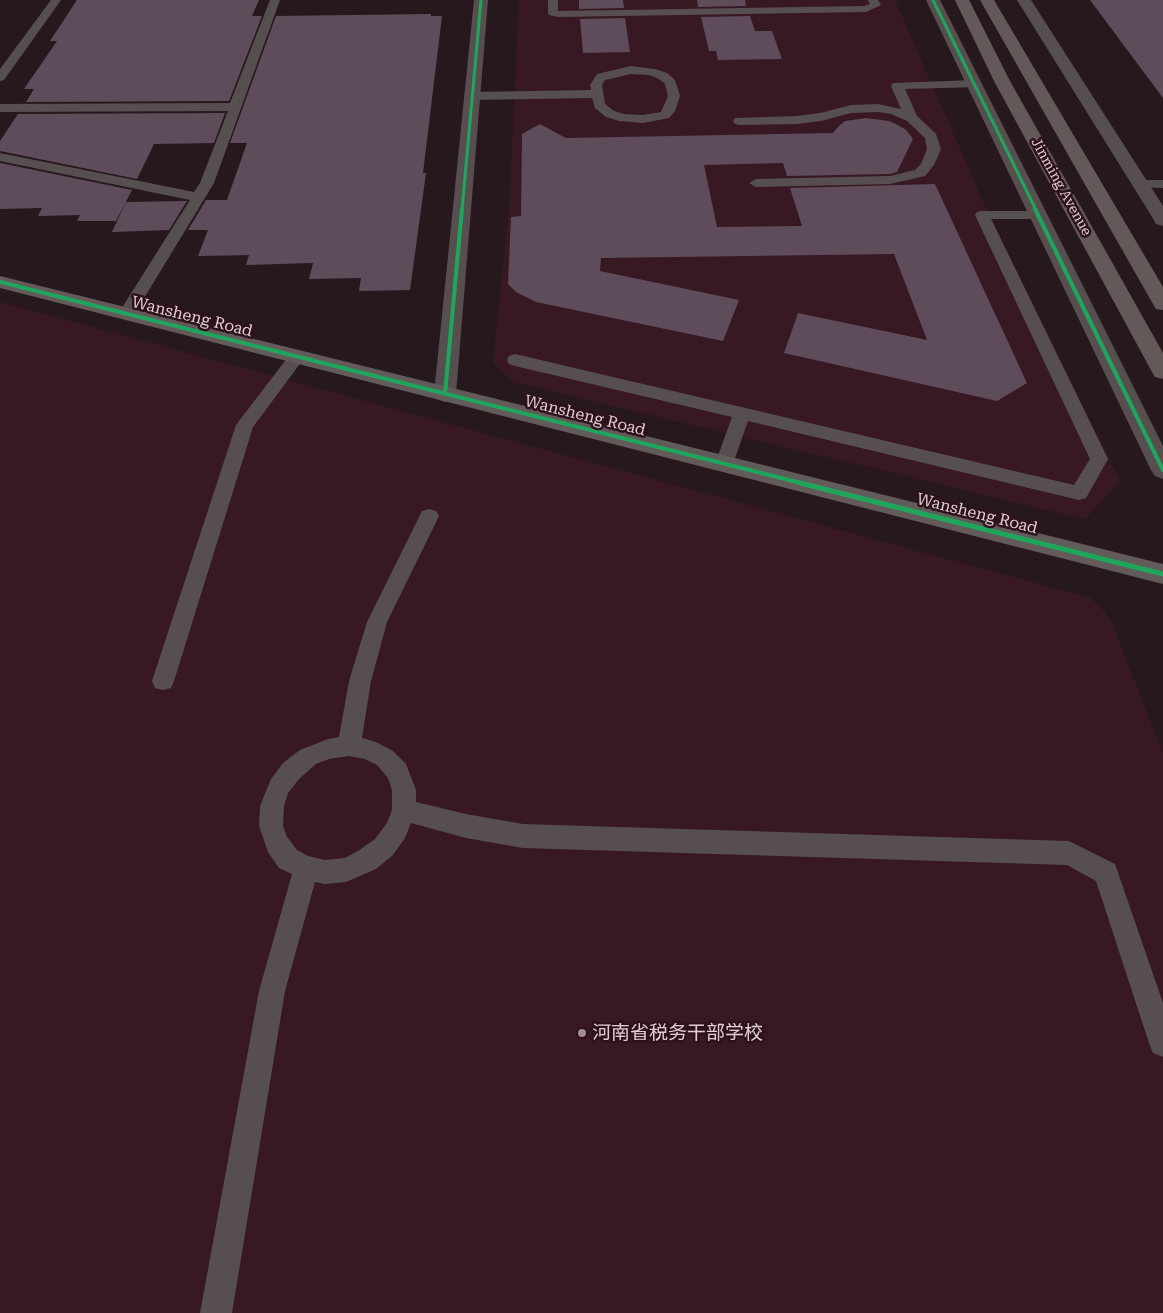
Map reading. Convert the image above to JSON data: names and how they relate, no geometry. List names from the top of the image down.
{
  "streets": {
    "main road": ["Jinming Avenue"],
    "street": ["Wansheng Road"]
  },
  "places": ["河南省税务干部学校"]
}
